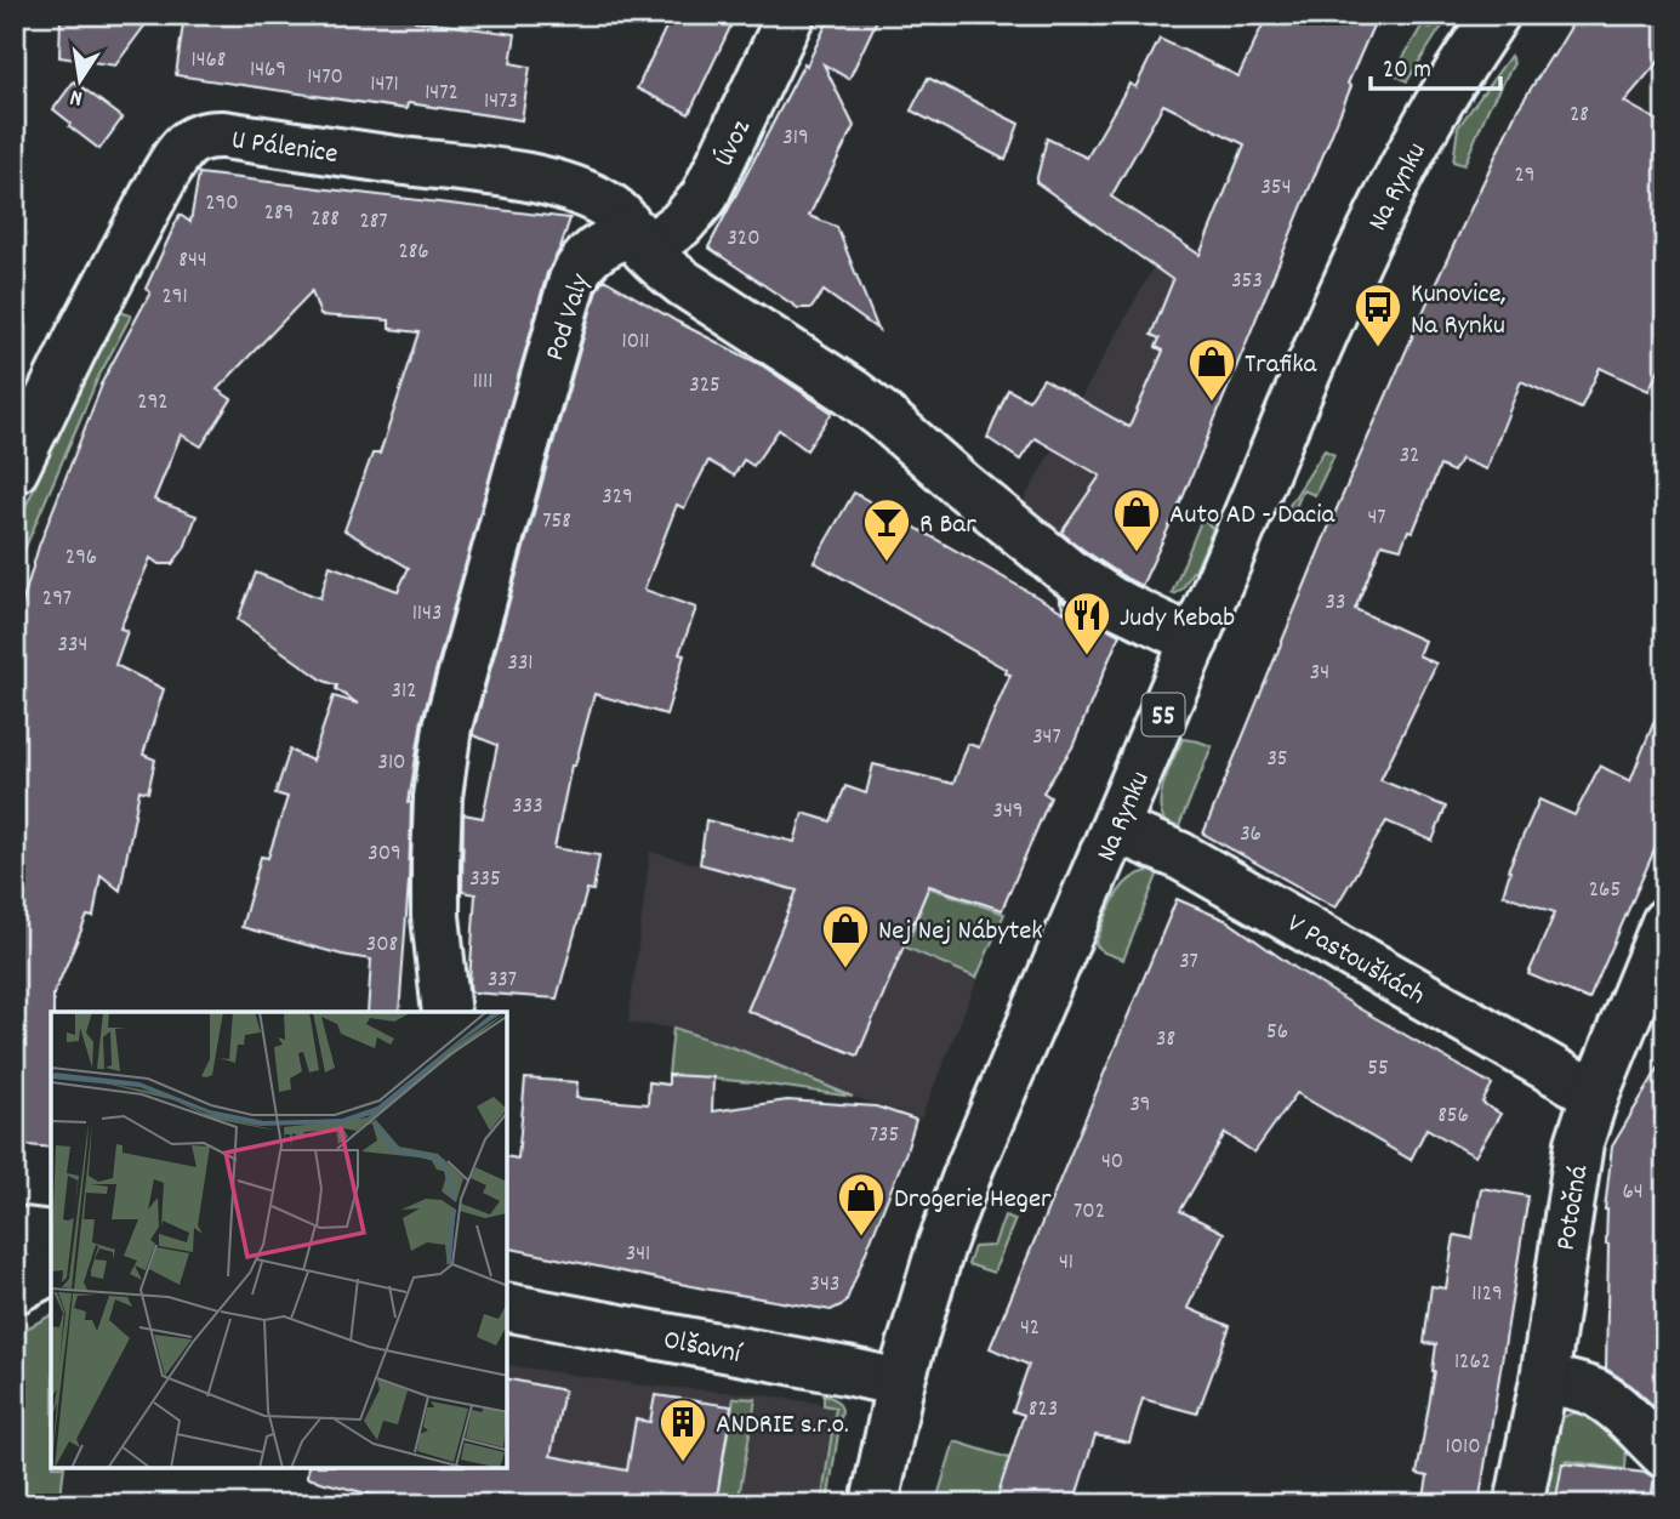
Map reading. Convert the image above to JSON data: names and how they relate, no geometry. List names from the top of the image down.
{
  "streets": {
    "street": [
      "Úvoz",
      "U Pálenice",
      "Na Rynku",
      "Pod Valy",
      "55",
      "V Pastouškách",
      "Potočná",
      "Olšavní"
    ]
  },
  "crossings": [
    ["Úvoz", "U Pálenice"],
    ["Úvoz", "Pod Valy"],
    ["U Pálenice", "Pod Valy"],
    ["Na Rynku", "V Pastouškách"],
    ["Na Rynku", "Olšavní"],
    ["V Pastouškách", "Potočná"]
  ],
  "places": {
    "bus stop": ["Kunovice, Na Rynku"],
    "shop": [
      "Trafika",
      "Auto AD - Dacia",
      "Nej Nej Nábytek",
      "Drogerie Heger"
    ],
    "bar": ["R Bar"],
    "restaurant": ["Judy Kebab"],
    "building": ["ANDRIE s.r.o."]
  },
  "house_numbers": [
    "1468",
    "1469",
    "1470",
    "1471",
    "1472",
    "1473",
    "28",
    "319",
    "29",
    "354",
    "290",
    "289",
    "288",
    "287",
    "320",
    "286",
    "844",
    "353",
    "291",
    "1011",
    "1111",
    "325",
    "292",
    "32",
    "329",
    "47",
    "758",
    "296",
    "297",
    "33",
    "1143",
    "334",
    "331",
    "34",
    "312",
    "347",
    "35",
    "310",
    "333",
    "349",
    "36",
    "309",
    "335",
    "265",
    "308",
    "37",
    "337",
    "56",
    "38",
    "55",
    "39",
    "856",
    "735",
    "40",
    "64",
    "702",
    "341",
    "41",
    "343",
    "1129",
    "42",
    "1262",
    "823",
    "1010"
  ],
  "scale_bar": "20 m",
  "north": "bottom"
}
